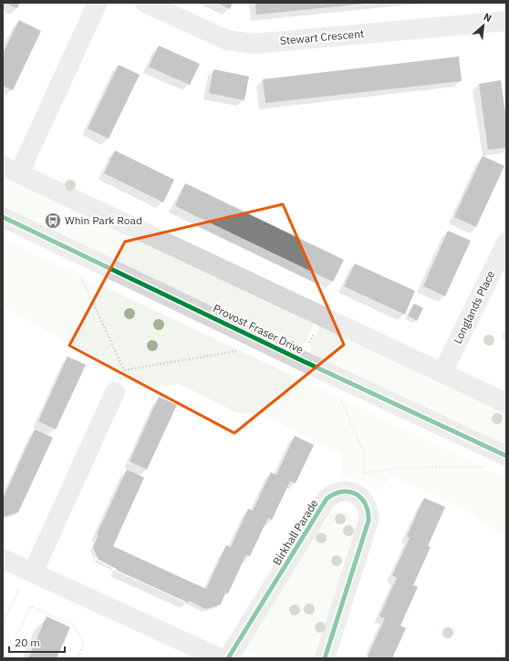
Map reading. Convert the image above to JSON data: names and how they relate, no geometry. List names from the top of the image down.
{
  "streets": {
    "street": [
      "Stewart Crescent",
      "Longlands Place",
      "Provost Fraser Drive",
      "Birkhall Parade"
    ]
  },
  "places": {
    "bus stop": ["Whin Park Road"]
  },
  "scale_bar": "20 m",
  "north": "top right"
}
